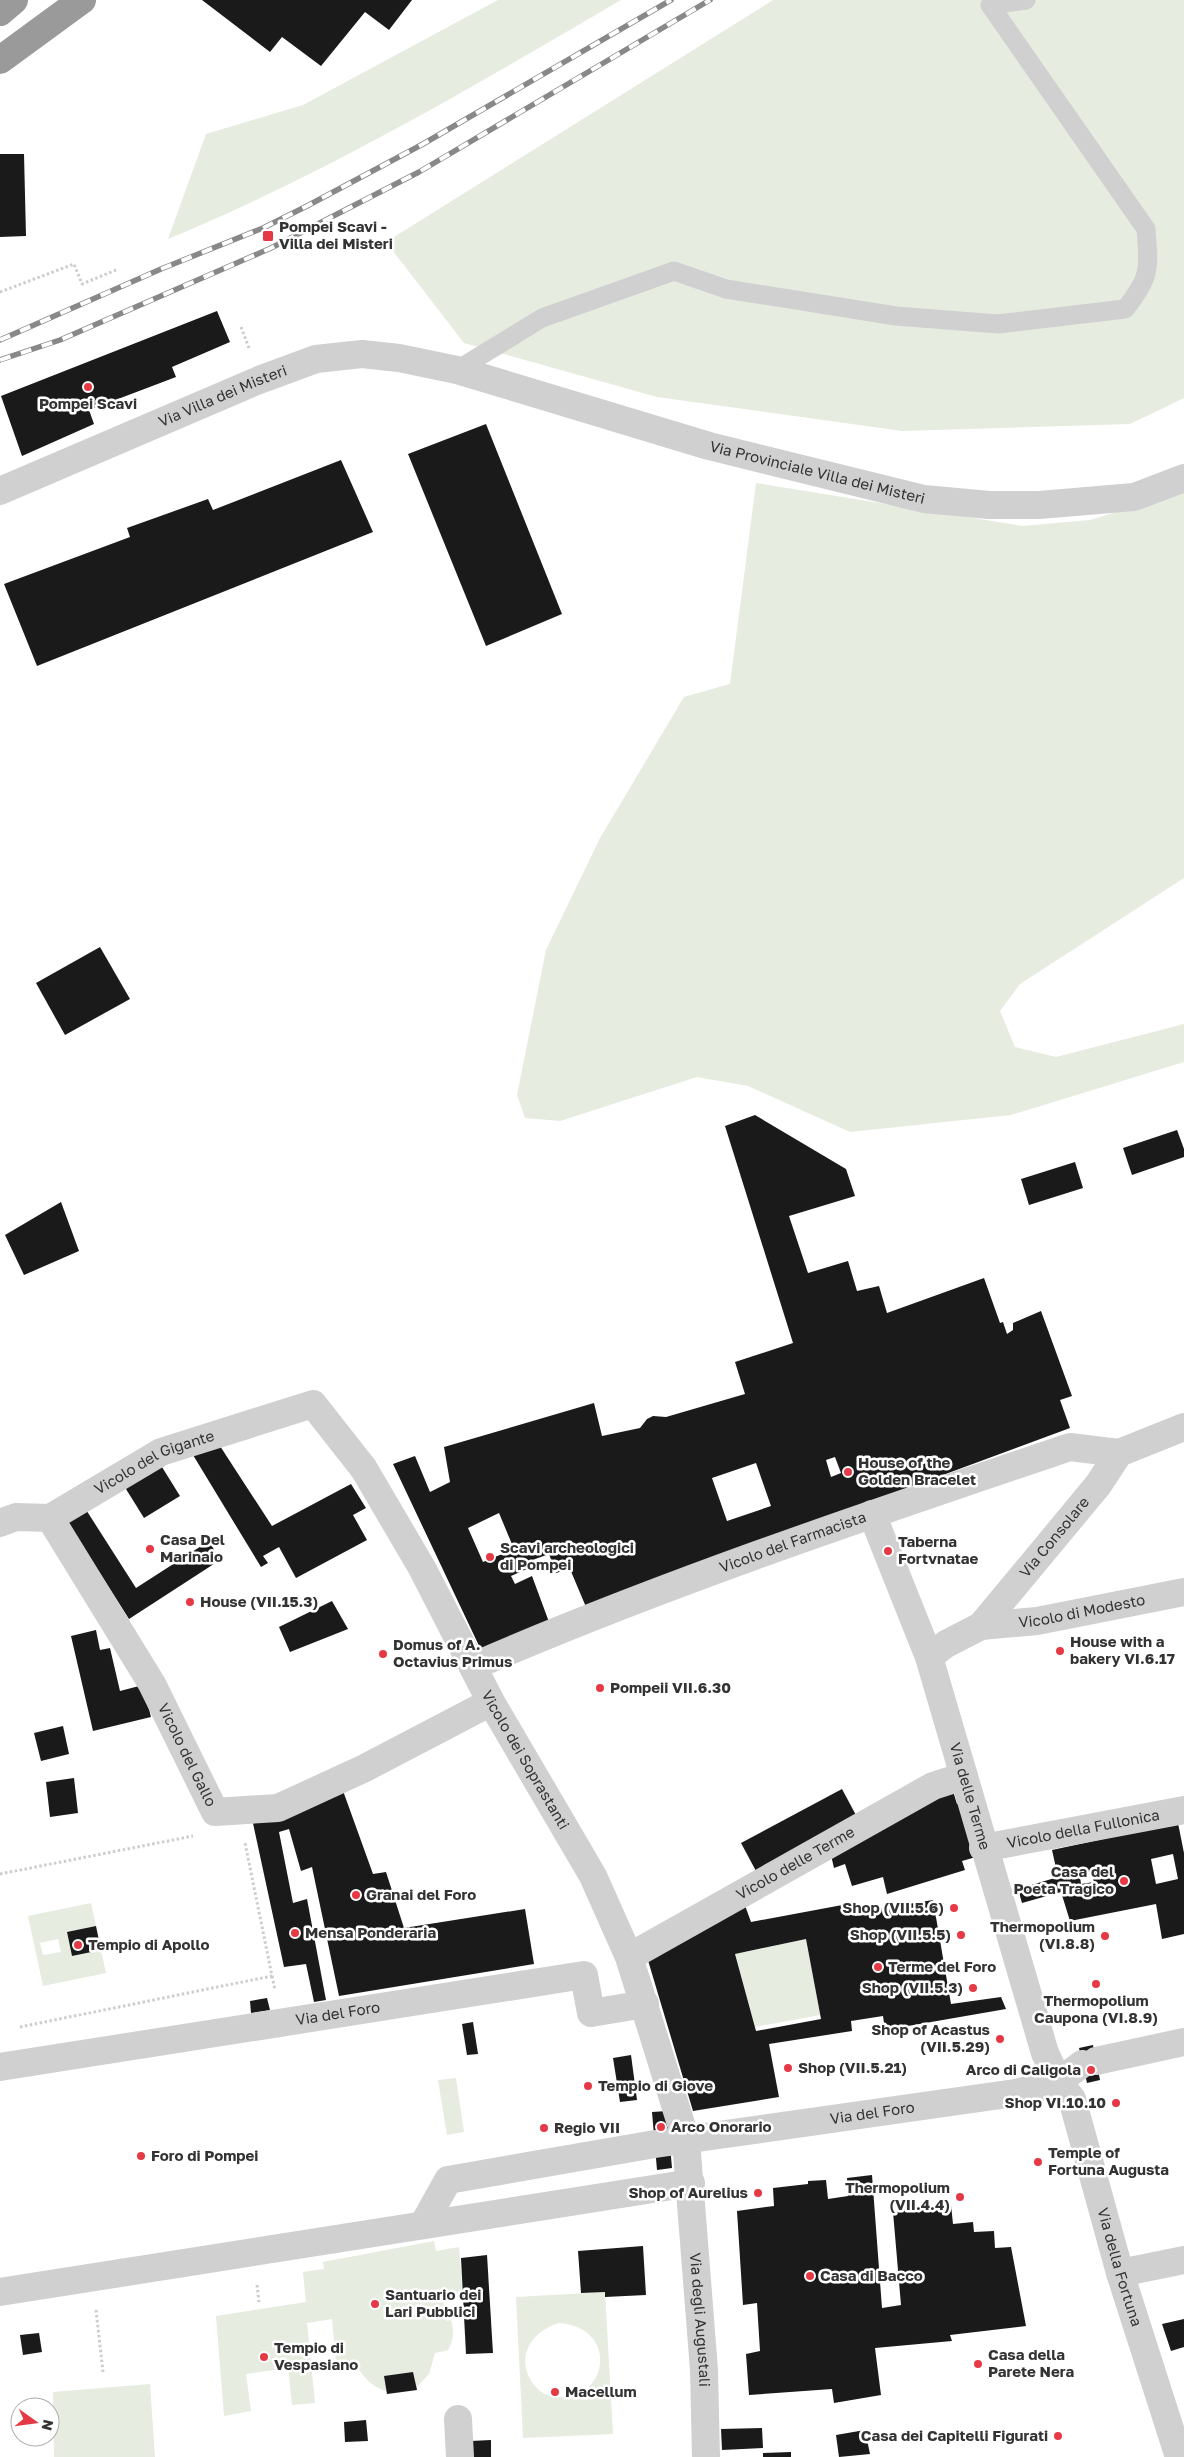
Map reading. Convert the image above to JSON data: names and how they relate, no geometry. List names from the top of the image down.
{
  "streets": {
    "street": [
      "Via Villa dei Misteri",
      "Via Provinciale Villa dei Misteri",
      "Vicolo del Gigante",
      "Via Consolare",
      "Vicolo del Farmacista",
      "Vicolo di Modesto",
      "Vicolo del Gallo",
      "Vicolo dei Soprastanti",
      "Via delle Terme",
      "Vicolo della Fullonica",
      "Vicolo delle Terme",
      "Via del Foro",
      "Via della Fortuna",
      "Via degli Augustali"
    ]
  },
  "crossings": [
    ["Via Villa dei Misteri", "Via Provinciale Villa dei Misteri"],
    ["Vicolo del Gigante", "Vicolo del Gallo"],
    ["Vicolo del Gigante", "Vicolo dei Soprastanti"],
    ["Via Consolare", "Vicolo del Farmacista"],
    ["Via Consolare", "Vicolo di Modesto"],
    ["Via Consolare", "Via delle Terme"],
    ["Vicolo del Farmacista", "Vicolo dei Soprastanti"],
    ["Vicolo del Farmacista", "Via delle Terme"],
    ["Vicolo del Gallo", "Vicolo dei Soprastanti"],
    ["Vicolo dei Soprastanti", "Vicolo delle Terme"],
    ["Vicolo dei Soprastanti", "Via del Foro"],
    ["Via delle Terme", "Vicolo della Fullonica"],
    ["Via delle Terme", "Vicolo delle Terme"],
    ["Via delle Terme", "Via del Foro"],
    ["Via delle Terme", "Via della Fortuna"],
    ["Via del Foro", "Via della Fortuna"]
  ],
  "places": {
    "transit": ["Pompei Scavi - Villa dei Misteri"],
    "other": [
      "Pompei Scavi",
      "House of the Golden Bracelet",
      "Casa Del Marinaio",
      "Taberna Fortvnatae",
      "Scavi archeologici di Pompei",
      "House (VII.15.3)",
      "House with a bakery VI.6.17",
      "Domus of A. Octavius Primus",
      "Pompeii VII.6.30",
      "Casa del Poeta Tragico",
      "Granai del Foro",
      "Shop (VII.5.6)",
      "Mensa Ponderaria",
      "Shop (VII.5.5)",
      "Thermopolium (VI.8.8)",
      "Tempio di Apollo",
      "Terme del Foro",
      "Thermopolium Caupona (VI.8.9)",
      "Shop (VII.5.3)",
      "Shop of Acastus (VII.5.29)",
      "Shop (VII.5.21)",
      "Arco di Caligola",
      "Tempio di Giove",
      "Shop VI.10.10",
      "Arco Onorario",
      "Regio VII",
      "Foro di Pompei",
      "Temple of Fortuna Augusta",
      "Shop of Aurelius",
      "Thermopolium (VII.4.4)",
      "Casa di Bacco",
      "Santuario dei Lari Pubblici",
      "Tempio di Vespasiano",
      "Casa della Parete Nera",
      "Macellum",
      "Casa dei Capitelli Figurati"
    ]
  },
  "north": "right"
}
